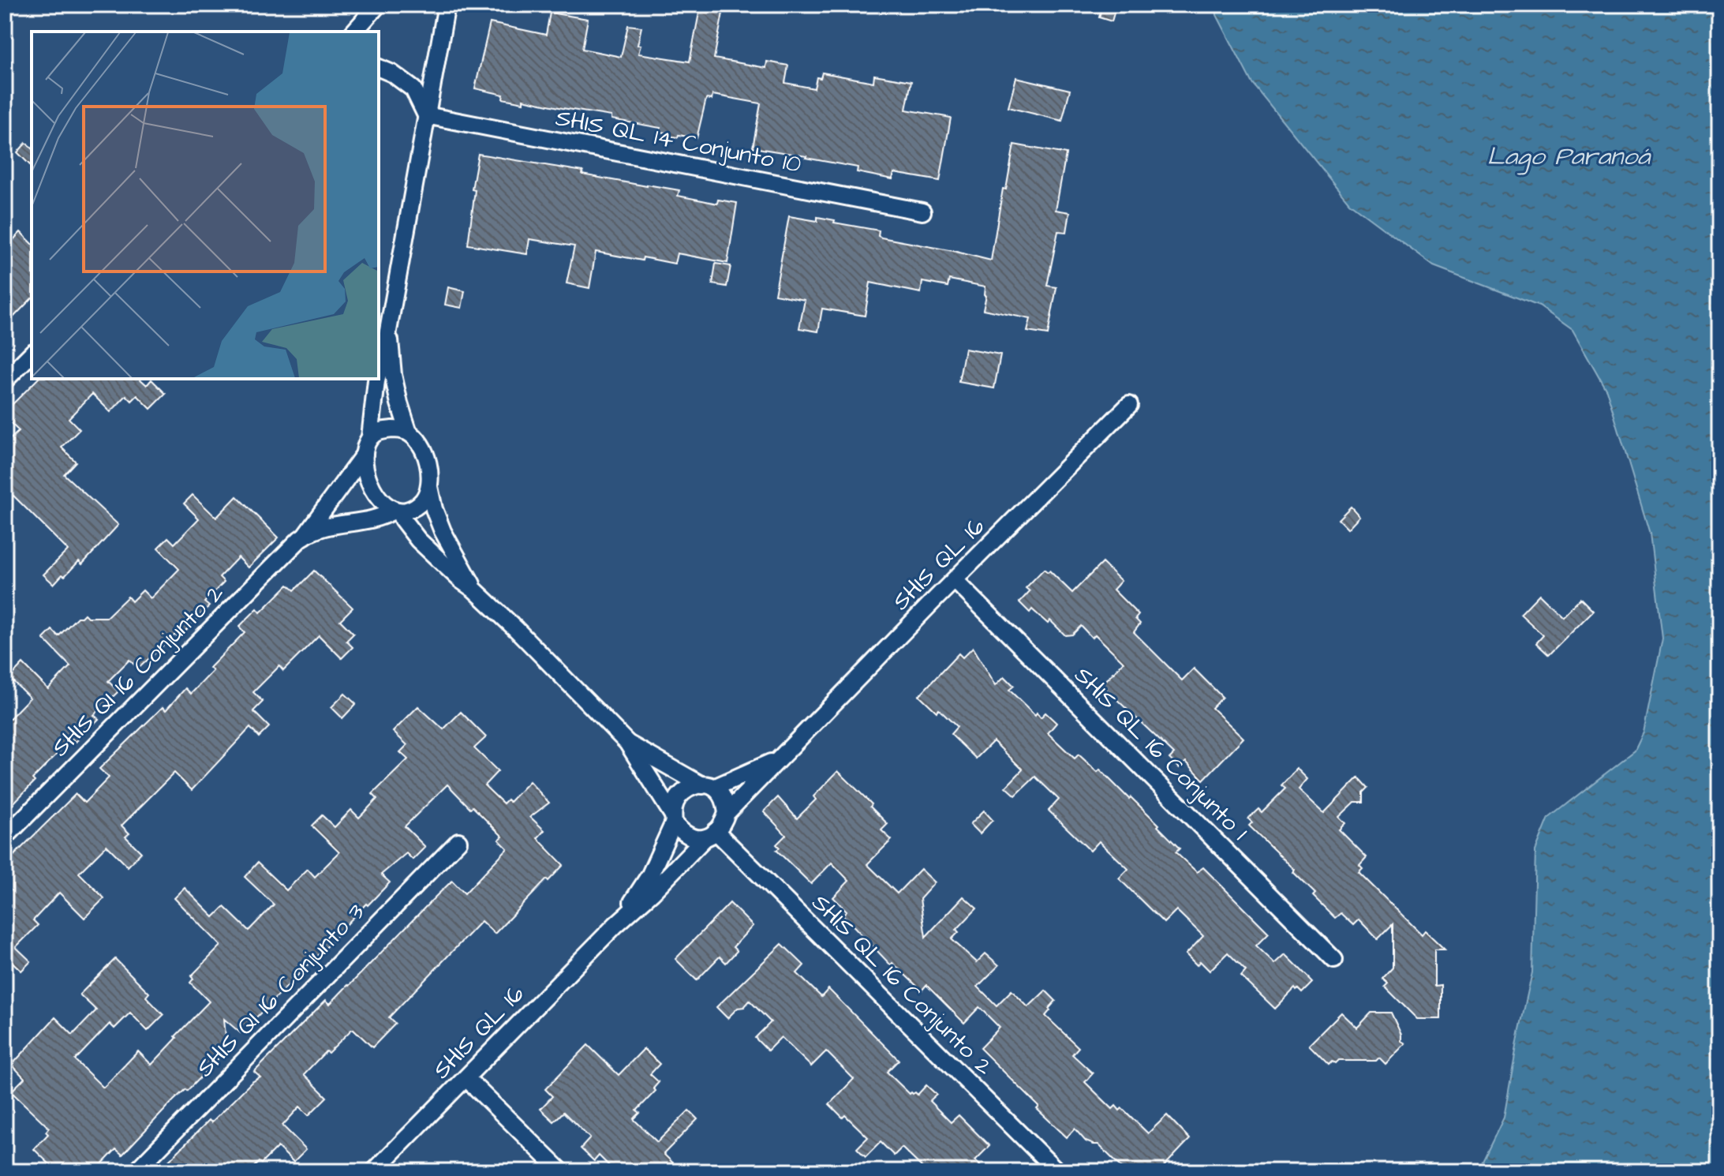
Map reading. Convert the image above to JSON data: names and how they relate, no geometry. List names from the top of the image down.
{
  "streets": {
    "street": [
      "SHIS QL 14 Conjunto 10",
      "SHIS QL 16",
      "SHIS QI 16 Conjunto 2",
      "SHIS QL 16 Conjunto 1",
      "SHIS QL 16 Conjunto 2",
      "SHIS QI 16 Conjunto 3"
    ]
  },
  "crossings": [
    ["SHIS QL 16", "SHIS QL 16 Conjunto 1"],
    ["SHIS QL 16", "SHIS QL 16 Conjunto 2"]
  ],
  "water": ["Lago Paranoá"]
}
